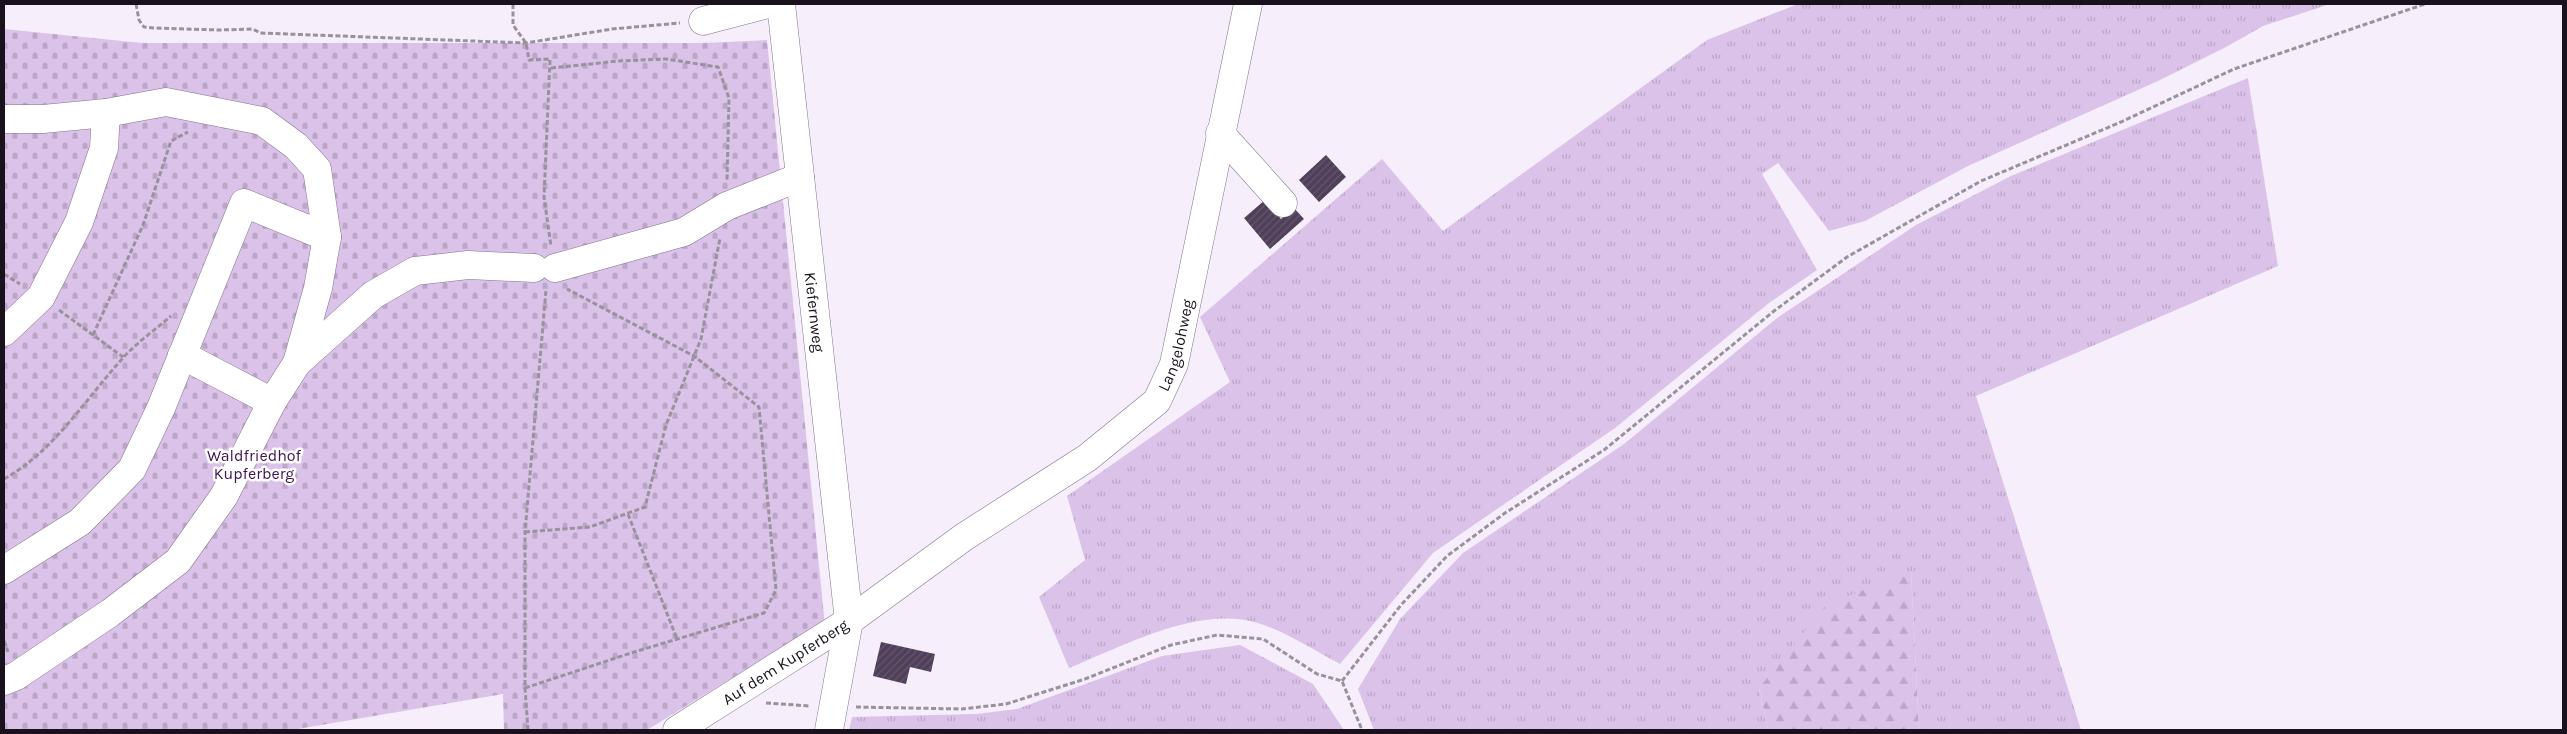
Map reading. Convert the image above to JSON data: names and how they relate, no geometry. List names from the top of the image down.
{
  "streets": {
    "street": ["Kiefernweg", "Langelohweg", "Auf dem Kupferberg"]
  },
  "crossings": [
    ["Kiefernweg", "Langelohweg"],
    ["Kiefernweg", "Auf dem Kupferberg"],
    ["Langelohweg", "Auf dem Kupferberg"]
  ],
  "parks": ["Waldfriedhof Kupferberg"]
}
